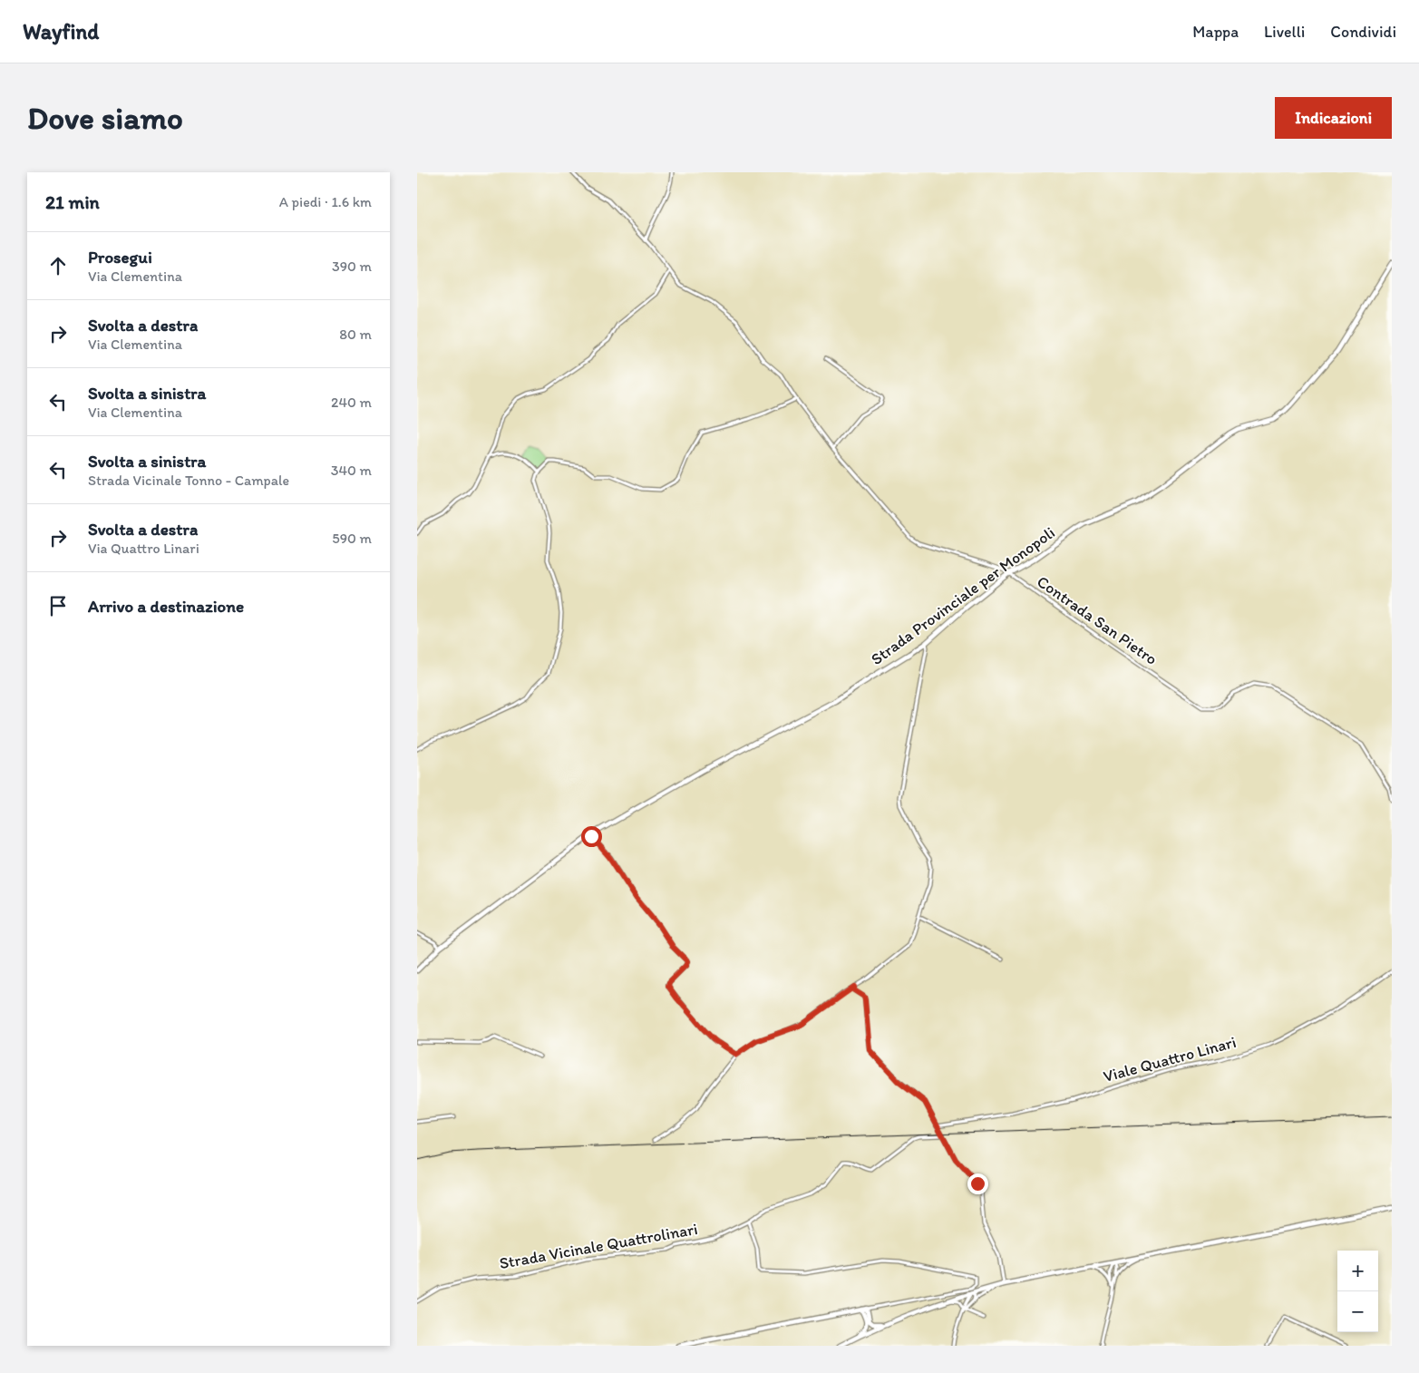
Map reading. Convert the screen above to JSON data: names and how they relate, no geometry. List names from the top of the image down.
{
  "streets": {
    "street": [
      "Strada Provinciale per Monopoli",
      "Contrada San Pietro",
      "Viale Quattro Linari",
      "Strada Vicinale Quattrolinari"
    ]
  },
  "crossings": [
    ["Strada Provinciale per Monopoli", "Contrada San Pietro"]
  ],
  "page": {
    "header": "Wayfind",
    "nav": ["Mappa", "Livelli", "Condividi"],
    "buttons": "Indicazioni",
    "title": "Dove siamo",
    "heading": ["21 min", "A piedi · 1.6 km"],
    "list": [
      ["Prosegui", "Via Clementina", "390 m"],
      ["Svolta a destra", "Via Clementina", "80 m"],
      ["Svolta a sinistra", "Via Clementina", "240 m"],
      ["Svolta a sinistra", "Strada Vicinale Tonno - Campale", "340 m"],
      ["Svolta a destra", "Via Quattro Linari", "590 m"],
      "Arrivo a destinazione"
    ],
    "map_buttons": ["+", "−"]
  }
}
